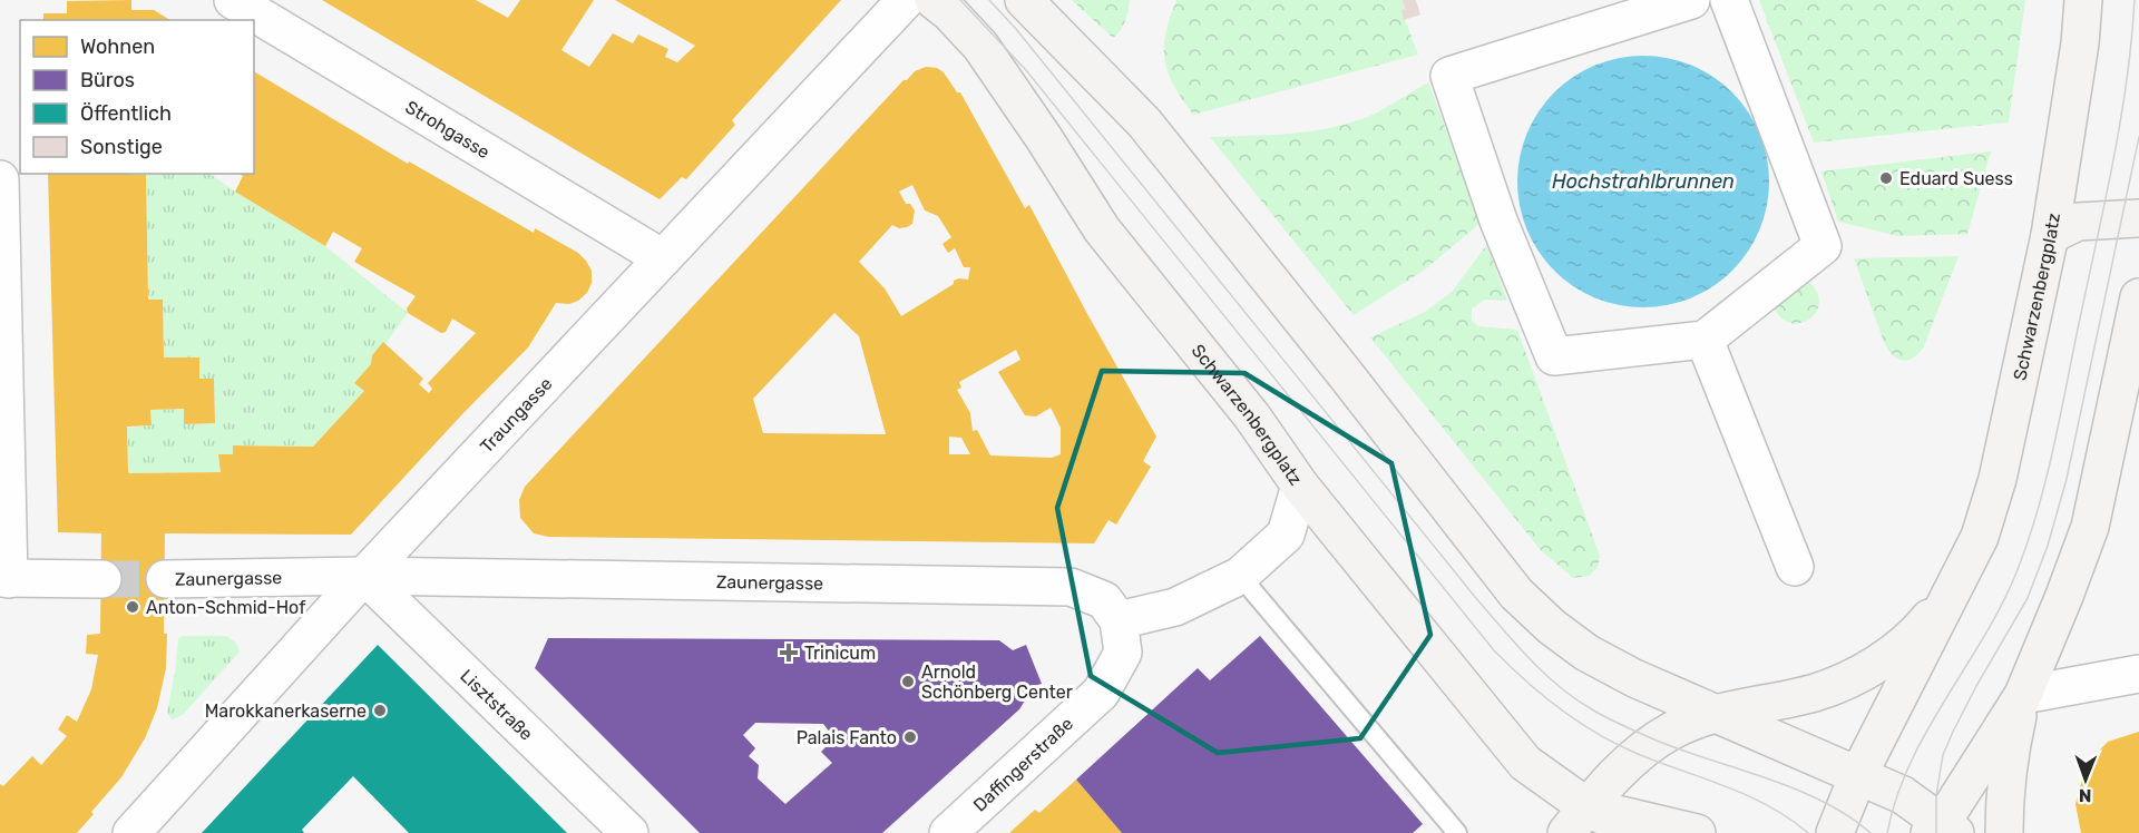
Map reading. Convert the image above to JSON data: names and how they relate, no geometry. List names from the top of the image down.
{
  "streets": {
    "main road": ["Schwarzenbergplatz"],
    "street": [
      "Strohgasse",
      "Traungasse",
      "Zaunergasse",
      "Lisztstraße",
      "Daffingerstraße"
    ]
  },
  "crossings": [
    ["Strohgasse", "Traungasse"],
    ["Traungasse", "Zaunergasse"],
    ["Traungasse", "Lisztstraße"],
    ["Zaunergasse", "Lisztstraße"],
    ["Zaunergasse", "Daffingerstraße"]
  ],
  "water": ["Hochstrahlbrunnen"],
  "places": {
    "other": [
      "Eduard Suess",
      "Anton-Schmid-Hof",
      "Arnold Schönberg Center",
      "Marokkanerkaserne",
      "Palais Fanto"
    ],
    "health": ["Trinicum"]
  },
  "legend": [
    "Wohnen",
    "Büros",
    "Öffentlich",
    "Sonstige"
  ],
  "north": "bottom"
}
